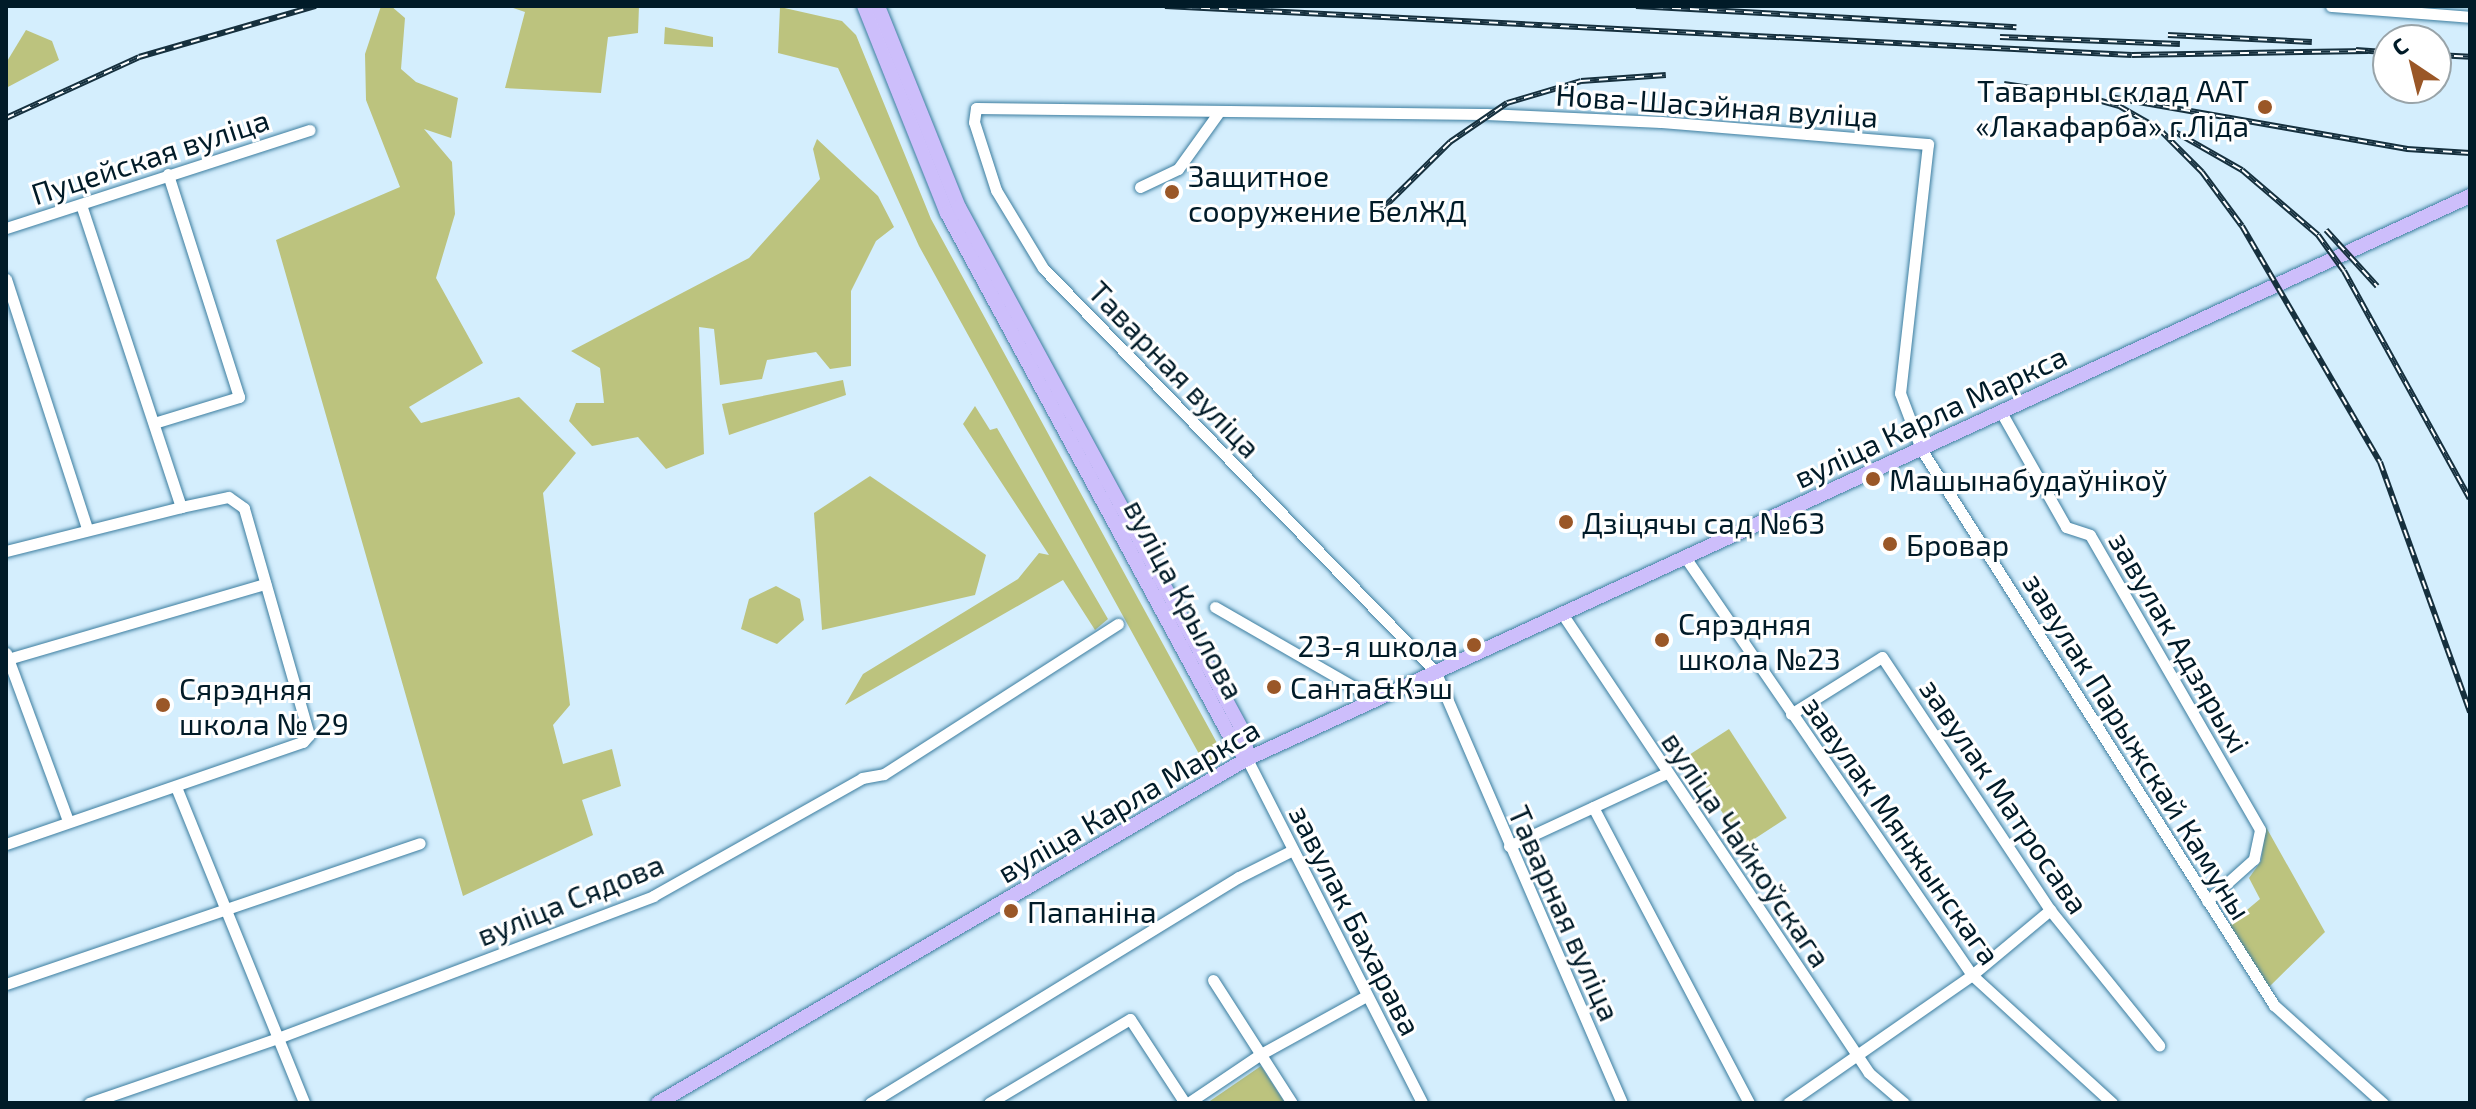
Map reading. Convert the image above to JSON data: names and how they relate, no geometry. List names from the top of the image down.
{
  "streets": {
    "main road": ["вуліца Карла Маркса", "вуліца Крылова"],
    "street": [
      "Нова-Шасэйная вуліца",
      "Пуцейская вуліца",
      "Таварная вуліца",
      "завулак Адзярыхі",
      "завулак Парыжскай Камуны",
      "завулак Матросава",
      "завулак Мянжынскага",
      "вуліца Чайкоўскага",
      "вуліца Сядова",
      "завулак Бахарава"
    ]
  },
  "crossings": [
    ["Нова-Шасэйная вуліца", "Таварная вуліца"],
    ["Нова-Шасэйная вуліца", "завулак Парыжскай Камуны"],
    ["Таварная вуліца", "вуліца Карла Маркса"],
    ["вуліца Карла Маркса", "вуліца Крылова"],
    ["вуліца Карла Маркса", "завулак Адзярыхі"],
    ["вуліца Карла Маркса", "завулак Парыжскай Камуны"],
    ["вуліца Карла Маркса", "завулак Мянжынскага"],
    ["вуліца Карла Маркса", "вуліца Чайкоўскага"],
    ["вуліца Карла Маркса", "завулак Бахарава"],
    ["вуліца Крылова", "завулак Бахарава"],
    ["завулак Адзярыхі", "завулак Парыжскай Камуны"],
    ["завулак Матросава", "завулак Мянжынскага"]
  ],
  "places": [
    "Таварны склад ААТ «Лакафарба» г.Ліда",
    "Защитное сооружение БелЖД",
    "Машынабудаўнікоў",
    "Дзіцячы сад №63",
    "Бровар",
    "Сярэдняя школа №23",
    "23-я школа",
    "Санта&Кэш",
    "Сярэдняя школа № 29",
    "Папаніна"
  ],
  "north": "top left"
}
